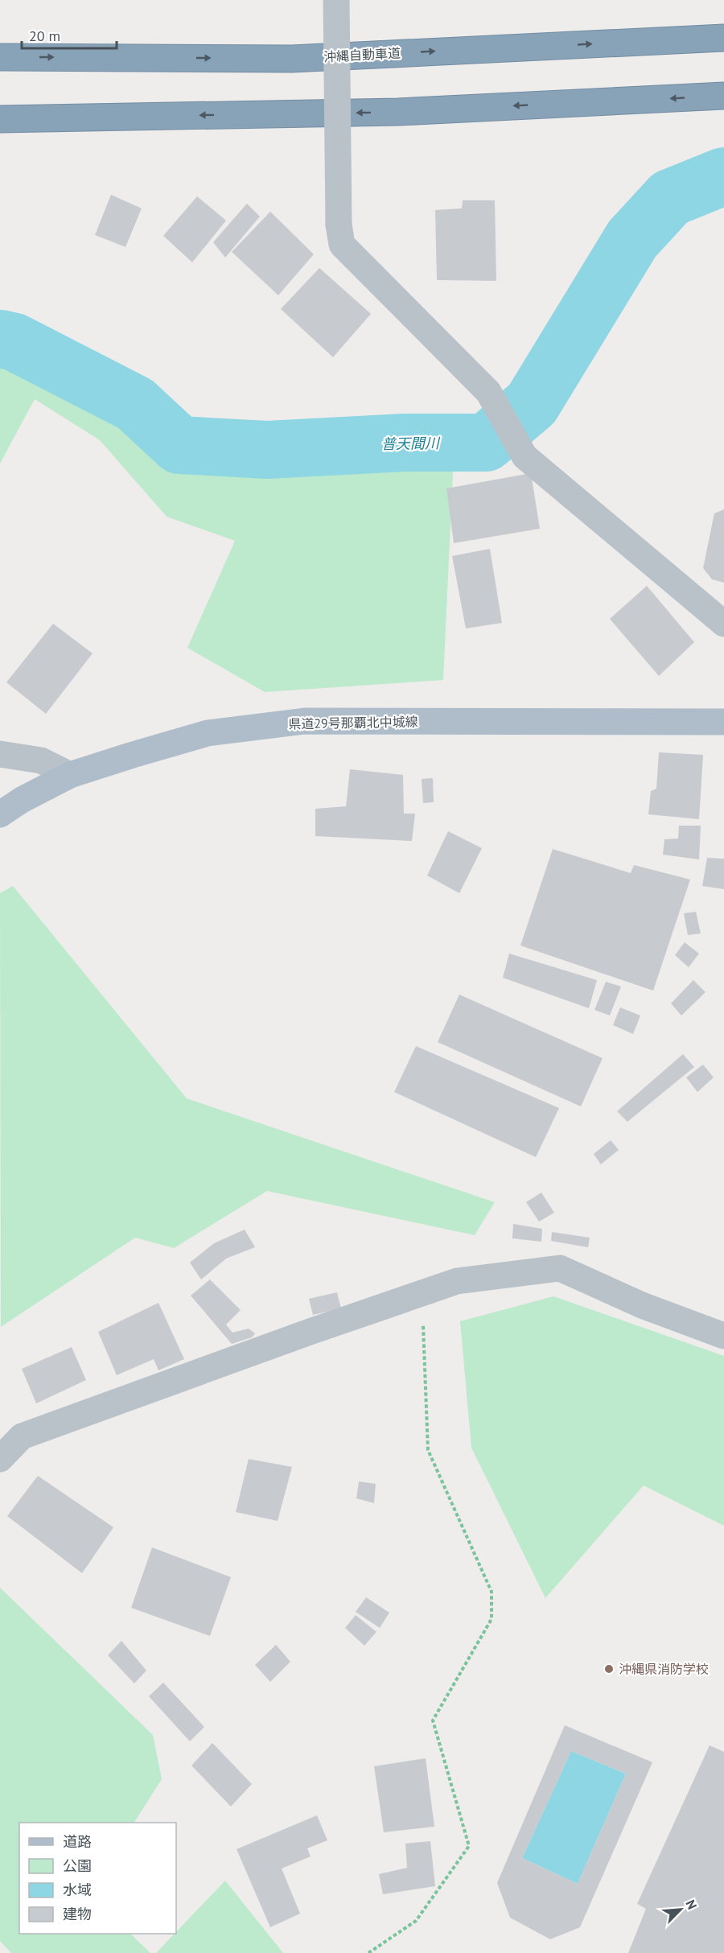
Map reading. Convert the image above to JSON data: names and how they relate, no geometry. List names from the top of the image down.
{
  "streets": {
    "highway": ["沖縄自動車道"],
    "main road": ["県道29号那覇北中城線"]
  },
  "water": ["普天間川"],
  "places": ["沖縄県消防学校"],
  "legend": [
    "道路",
    "公園",
    "水域",
    "建物"
  ],
  "scale_bar": "20 m",
  "north": "top right"
}
